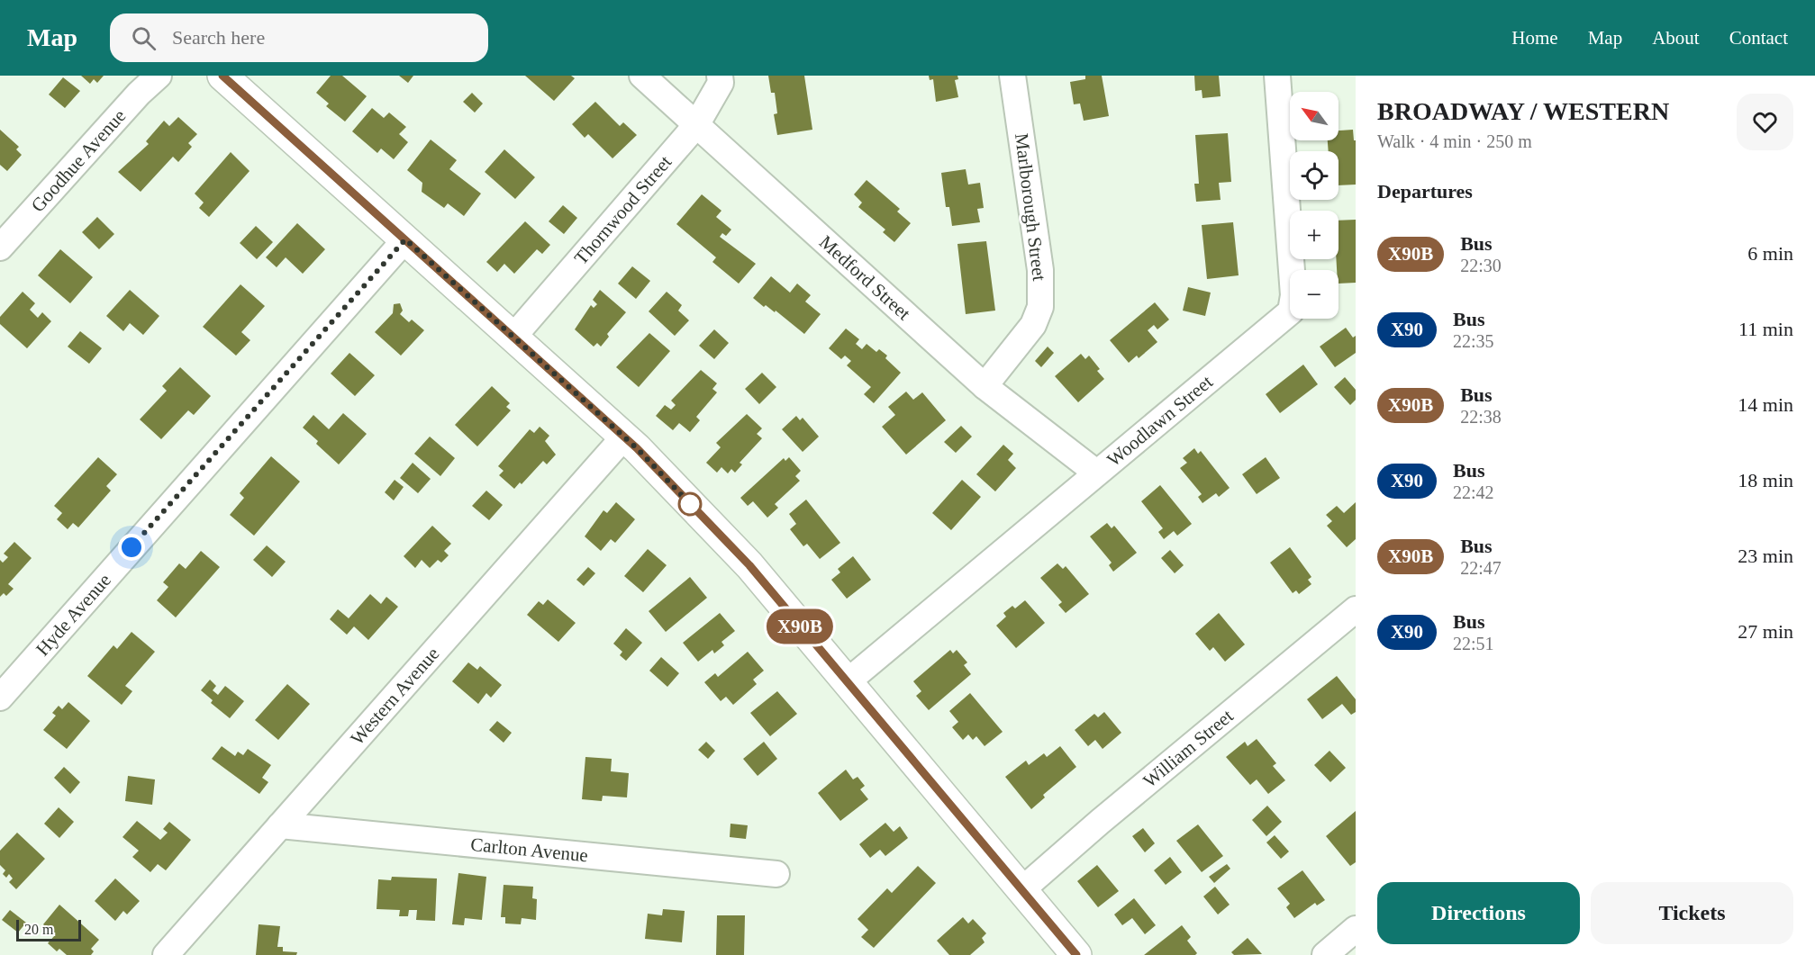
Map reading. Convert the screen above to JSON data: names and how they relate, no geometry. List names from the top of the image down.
{
  "streets": {
    "street": [
      "Goodhue Avenue",
      "Marlborough Street",
      "Thornwood Street",
      "Medford Street",
      "Woodlawn Street",
      "Hyde Avenue",
      "Western Avenue",
      "William Street",
      "Carlton Avenue"
    ]
  },
  "crossings": [
    ["Marlborough Street", "Medford Street"],
    ["Thornwood Street", "Medford Street"],
    ["Medford Street", "Woodlawn Street"],
    ["Western Avenue", "Carlton Avenue"]
  ],
  "lines": ["bus line X90B"],
  "scale_bar": "20 m",
  "north": "top left",
  "page": {
    "header": "Map",
    "search": "Search here",
    "nav": [
      "Home",
      "Map",
      "About",
      "Contact"
    ],
    "on_map": "X90B",
    "heading": [
      ["BROADWAY / WESTERN", "Walk · 4 min · 250 m"],
      "Departures"
    ],
    "map_buttons": ["+", "−"],
    "list": [
      {
        "mark": "X90B",
        "name": "Bus",
        "note": "22:30",
        "value": "6 min"
      },
      {
        "mark": "X90",
        "name": "Bus",
        "note": "22:35",
        "value": "11 min"
      },
      {
        "mark": "X90B",
        "name": "Bus",
        "note": "22:38",
        "value": "14 min"
      },
      {
        "mark": "X90",
        "name": "Bus",
        "note": "22:42",
        "value": "18 min"
      },
      {
        "mark": "X90B",
        "name": "Bus",
        "note": "22:47",
        "value": "23 min"
      },
      {
        "mark": "X90",
        "name": "Bus",
        "note": "22:51",
        "value": "27 min"
      }
    ],
    "buttons": ["Directions", "Tickets"],
    "scale": "20 m"
  }
}
